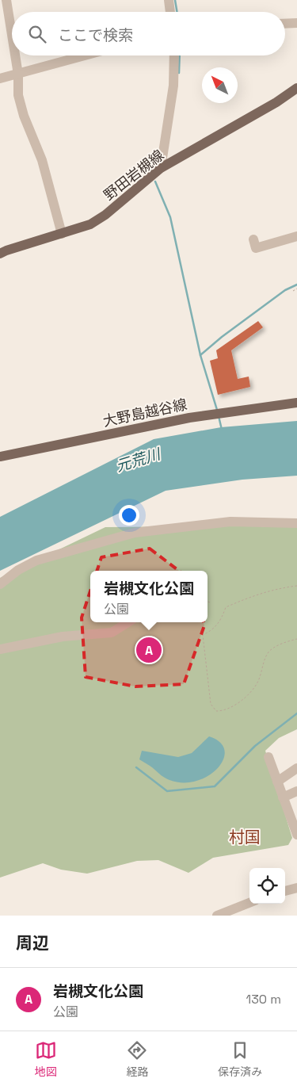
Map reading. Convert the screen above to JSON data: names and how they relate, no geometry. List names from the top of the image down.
{
  "streets": {
    "main road": ["野田岩槻線", "大野島越谷線"]
  },
  "districts": ["村国"],
  "water": ["元荒川"],
  "north": "top left",
  "page": {
    "search": "ここで検索",
    "popup": ["岩槻文化公園", "公園"],
    "pins": "A",
    "heading": "周辺",
    "list": [
      {
        "mark": "A",
        "name": "岩槻文化公園",
        "note": "公園",
        "value": "130 m"
      }
    ],
    "nav": ["地図", "経路", "保存済み"]
  }
}
